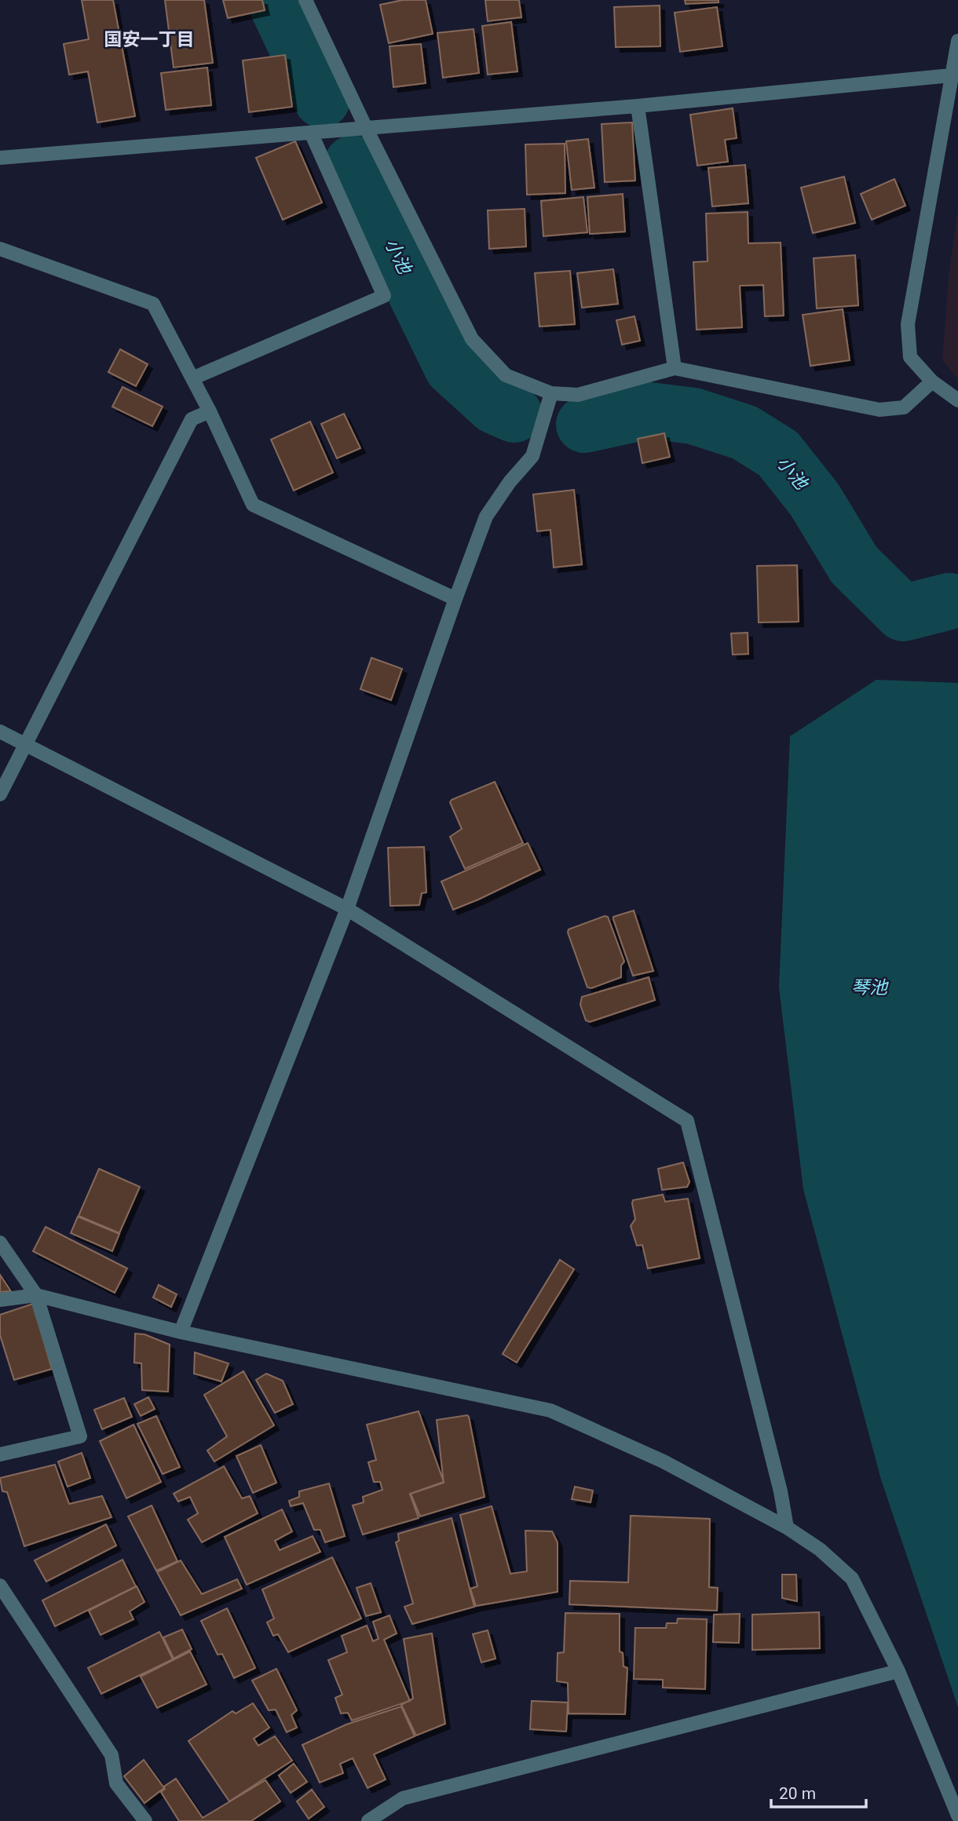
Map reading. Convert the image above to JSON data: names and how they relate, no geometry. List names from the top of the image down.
{
  "districts": ["国安一丁目"],
  "water": ["小池", "琴池"],
  "scale_bar": "20 m"
}
